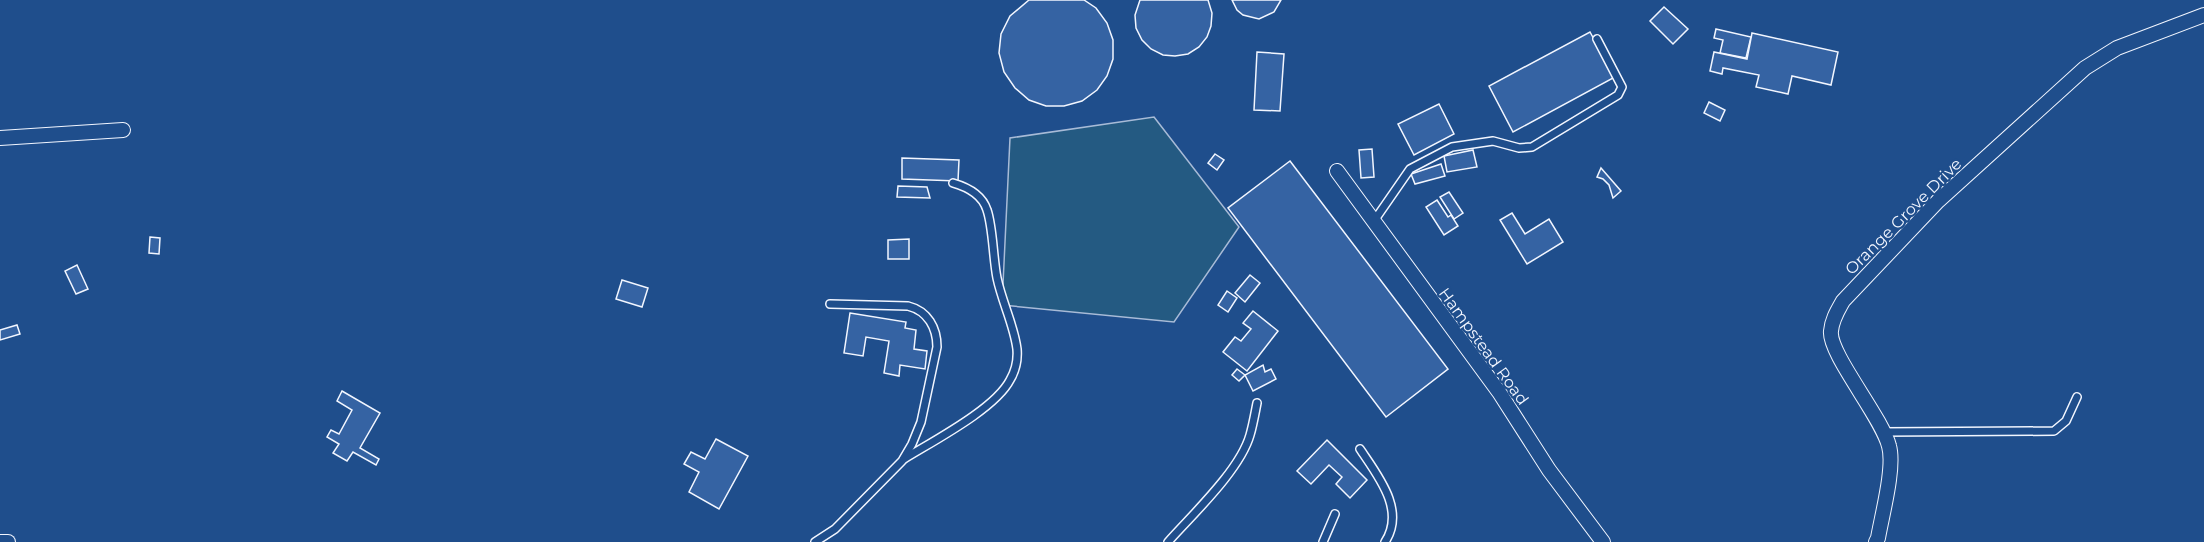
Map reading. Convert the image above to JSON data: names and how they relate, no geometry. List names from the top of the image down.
{
  "streets": {
    "street": ["Orange Grove Drive", "Hampstead Road"]
  }
}
